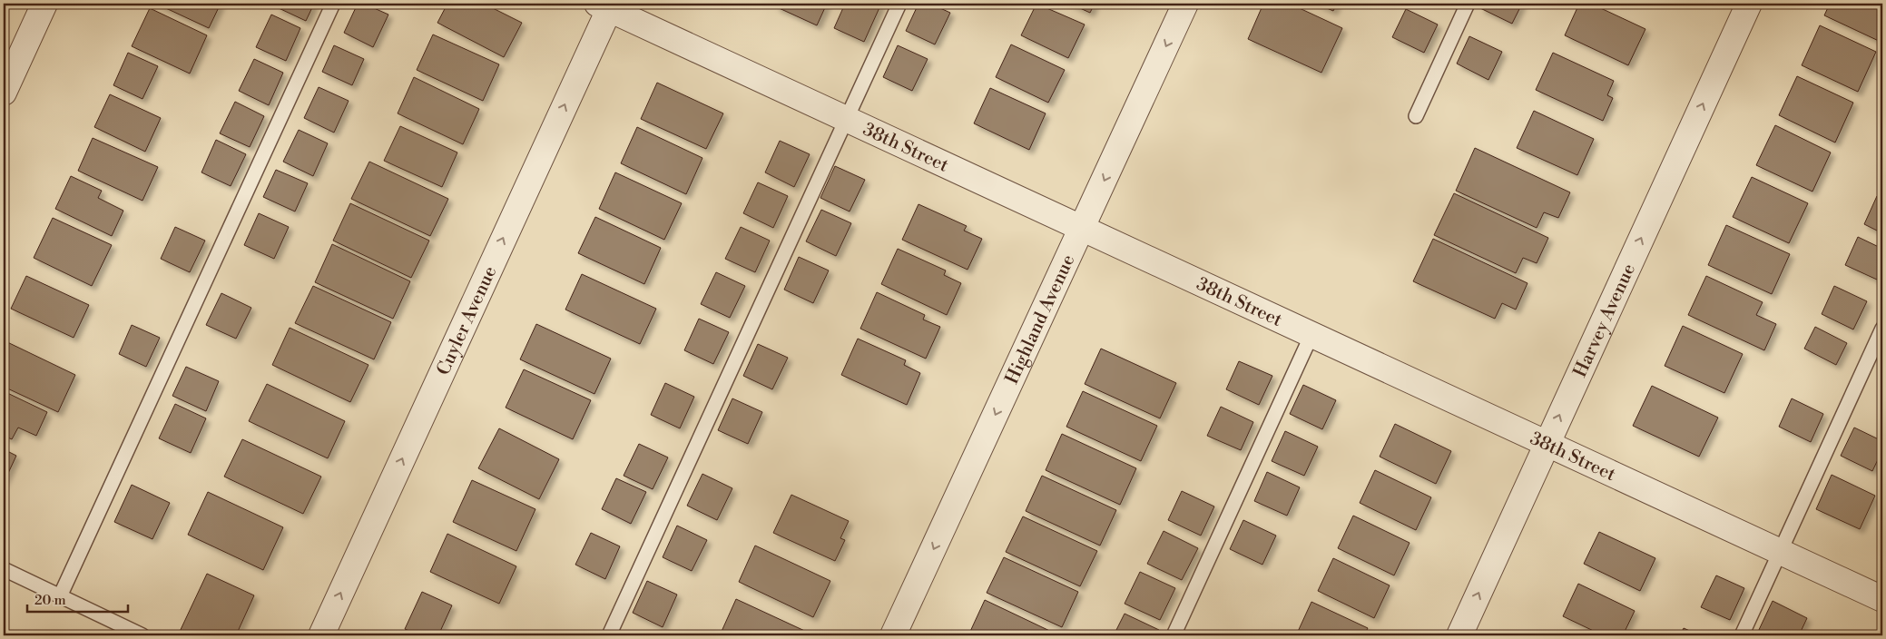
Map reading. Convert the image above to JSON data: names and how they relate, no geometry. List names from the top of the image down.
{
  "streets": {
    "street": [
      "38th Street",
      "Cuyler Avenue",
      "Highland Avenue",
      "Harvey Avenue"
    ]
  },
  "crossings": [
    ["38th Street", "Cuyler Avenue"],
    ["38th Street", "Highland Avenue"],
    ["38th Street", "Harvey Avenue"]
  ],
  "one_way": ["Cuyler Avenue", "Highland Avenue", "Harvey Avenue"],
  "scale_bar": "20 m"
}
